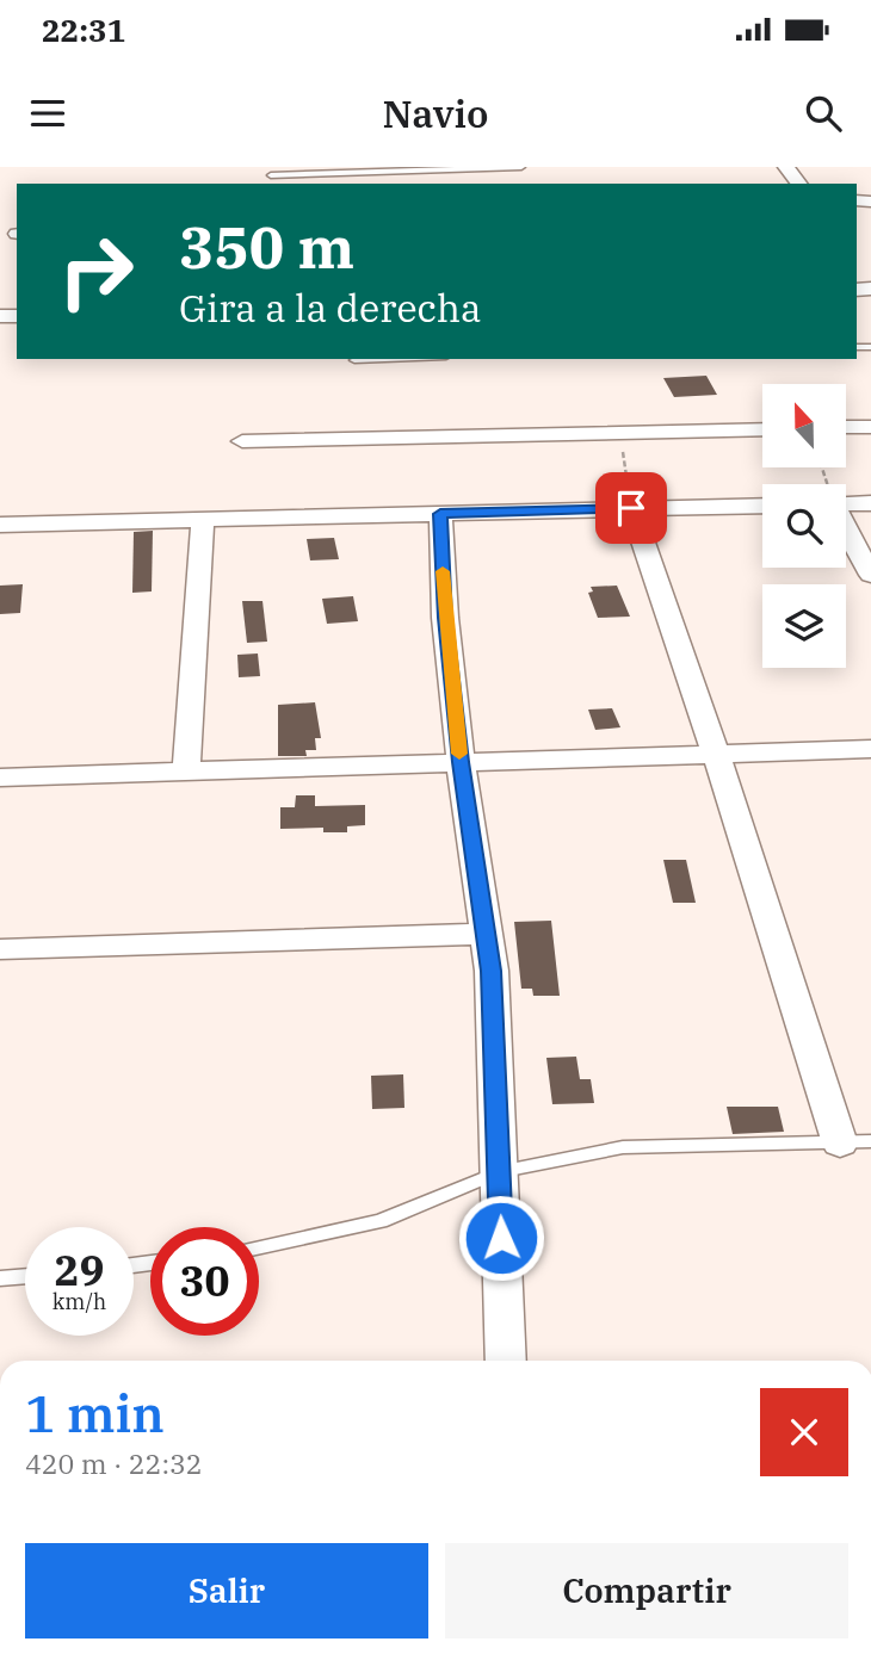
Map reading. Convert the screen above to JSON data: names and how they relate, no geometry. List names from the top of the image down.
{
  "north": "top",
  "page": {
    "status": "22:31",
    "header": "Navio",
    "turn": ["350 m", "Gira a la derecha"],
    "speed": "29 km/h",
    "limit": "30",
    "heading": ["1 min", "420 m · 22:32"],
    "buttons": ["Salir", "Compartir"]
  }
}
